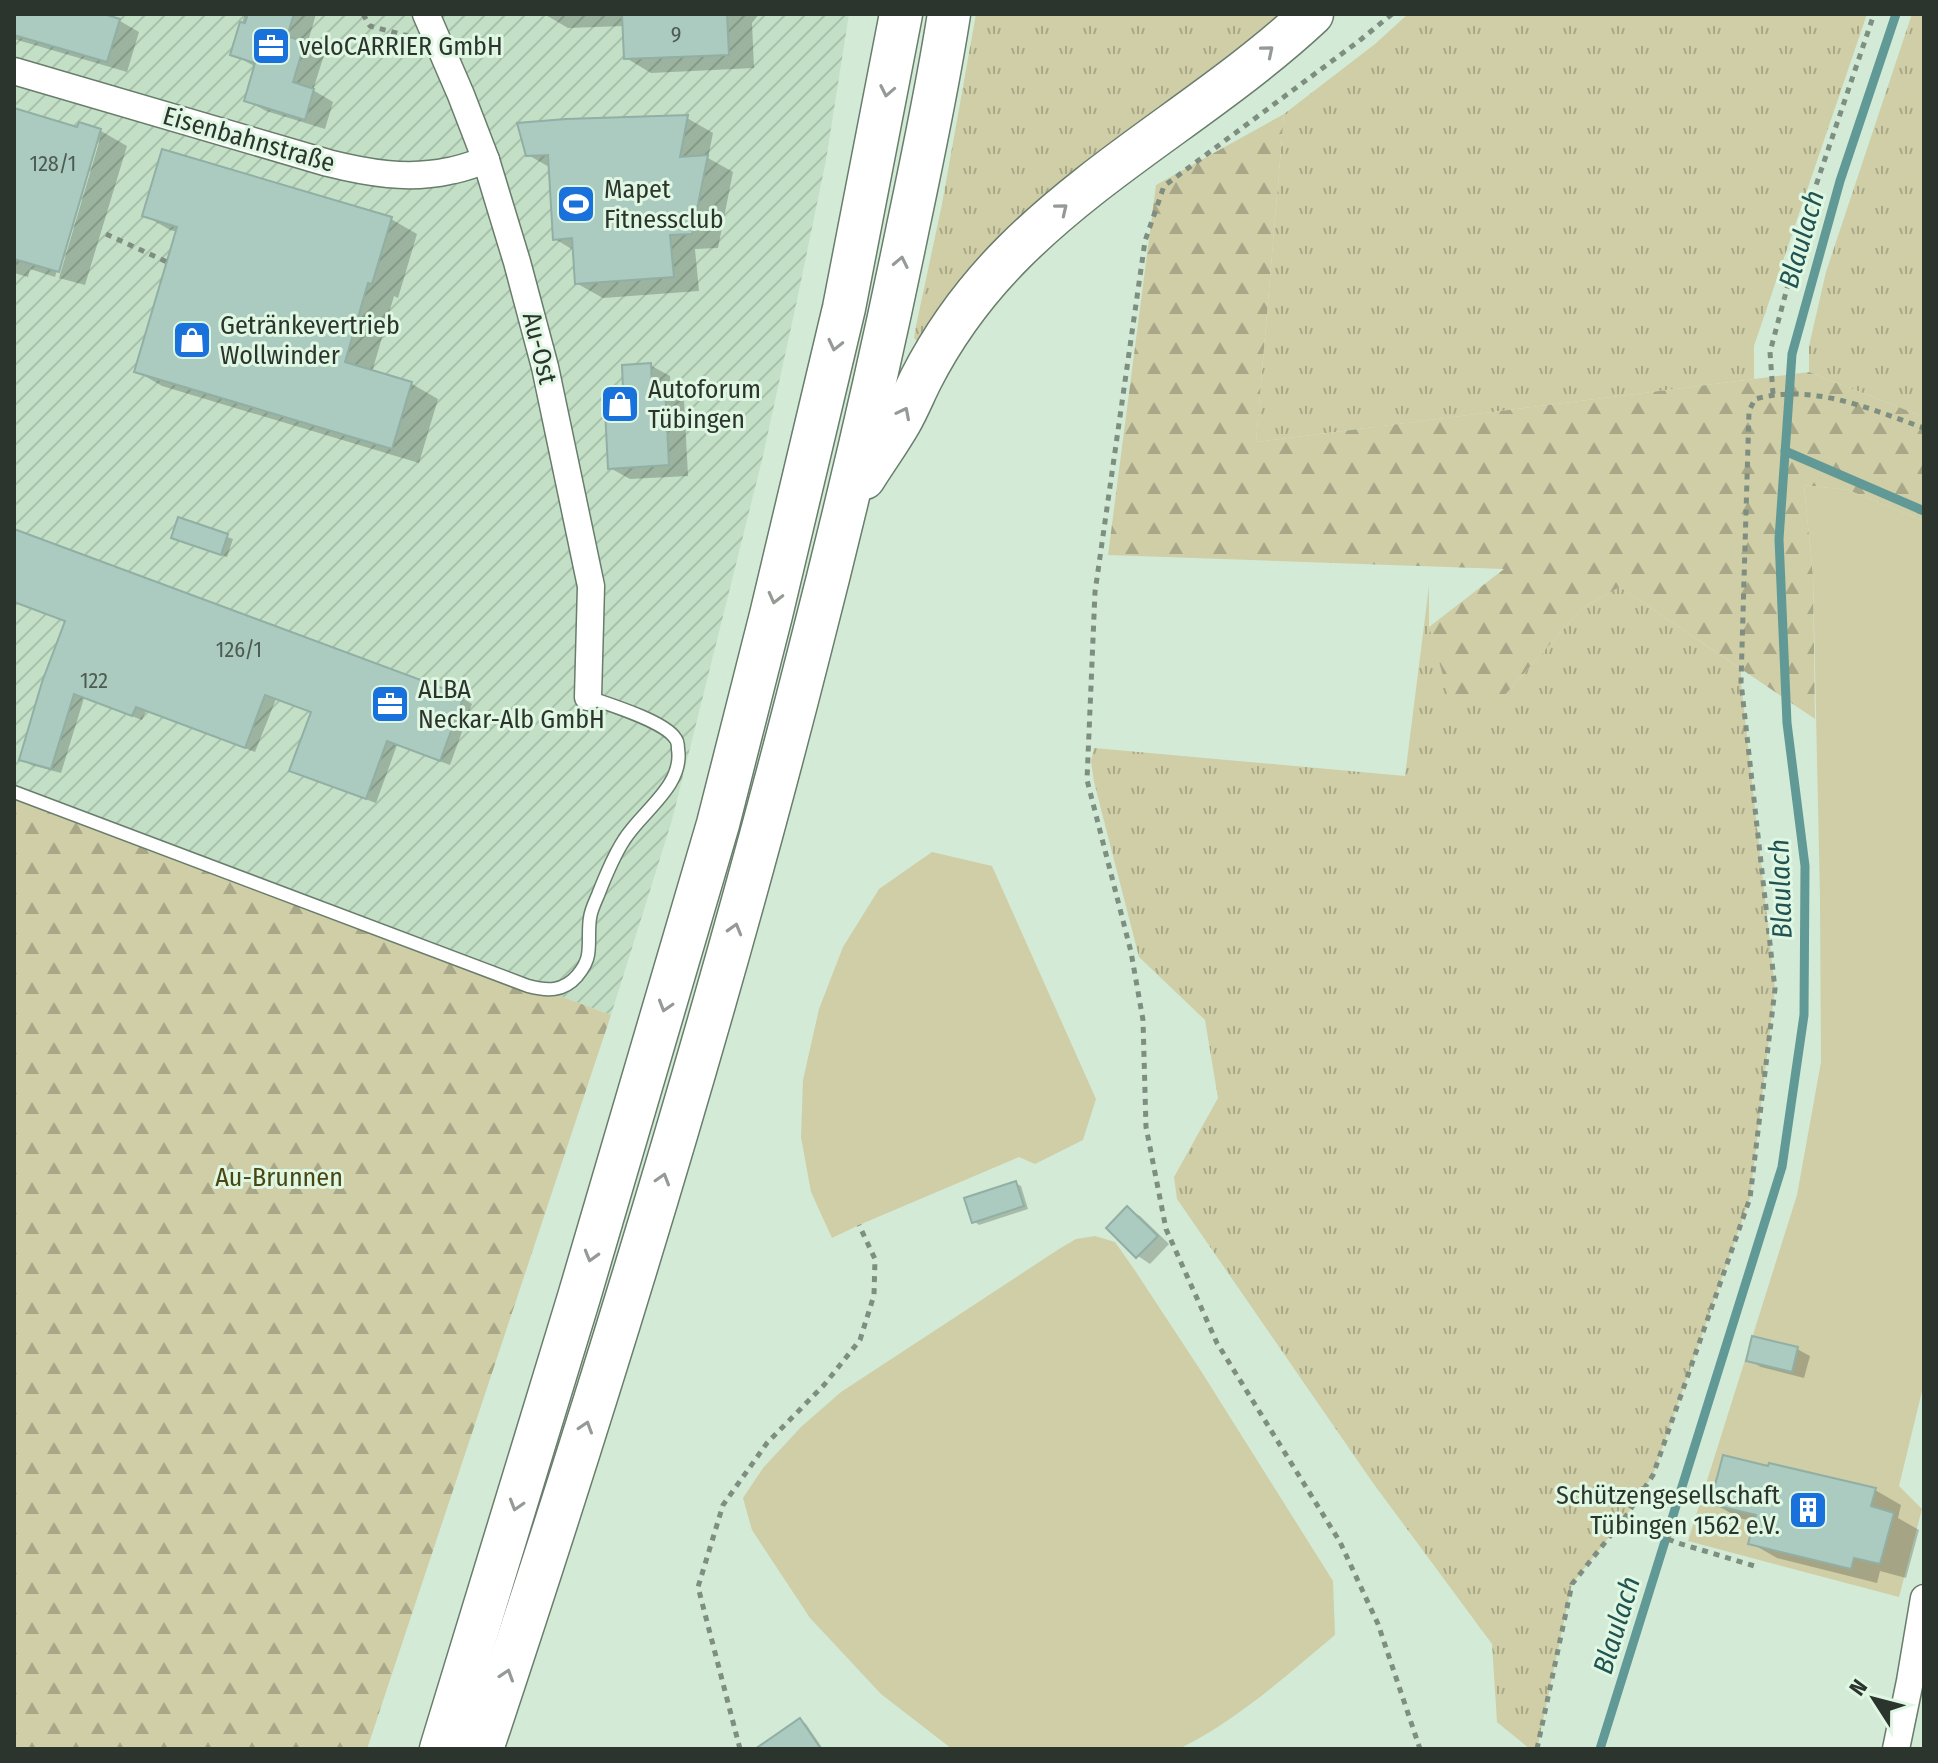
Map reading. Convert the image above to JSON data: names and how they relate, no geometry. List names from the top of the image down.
{
  "streets": {
    "street": ["Eisenbahnstraße", "Au-Ost"]
  },
  "crossings": [
    ["Eisenbahnstraße", "Au-Ost"]
  ],
  "water": ["Blaulach"],
  "parks": ["Au-Brunnen"],
  "places": {
    "office": ["veloCARRIER GmbH", "ALBA Neckar-Alb GmbH"],
    "sports": ["Mapet Fitnessclub"],
    "shop": ["Getränkevertrieb Wollwinder", "Autoforum Tübingen"],
    "building": ["Schützengesellschaft Tübingen 1562 e.V."]
  },
  "house_numbers": [
    "9",
    "128/1",
    "126/1",
    "122"
  ],
  "north": "top left"
}
